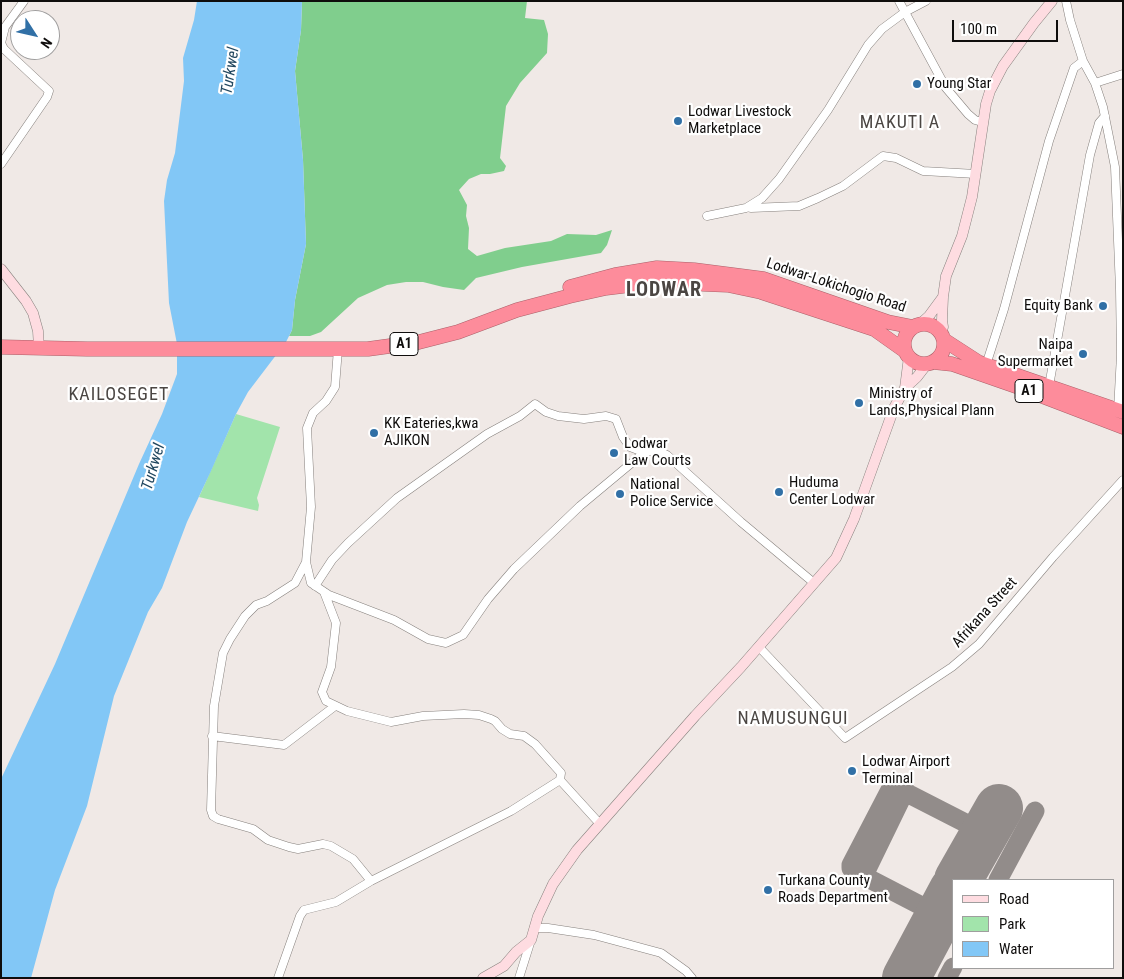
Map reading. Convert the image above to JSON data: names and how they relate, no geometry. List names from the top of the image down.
{
  "streets": {
    "highway": ["Lodwar-Lokichogio Road", "A1"],
    "street": ["Afrikana Street"]
  },
  "crossings": [
    ["Lodwar-Lokichogio Road", "A1"]
  ],
  "districts": [
    "MAKUTI A",
    "LODWAR",
    "KAILOSEGET",
    "NAMUSUNGUI"
  ],
  "water": ["Turkwel"],
  "places": [
    "Young Star",
    "Lodwar Livestock Marketplace",
    "Equity Bank",
    "Naipa Supermarket",
    "Ministry of Lands,Physical Plann",
    "KK Eateries,kwa AJIKON",
    "Lodwar Law Courts",
    "Huduma Center Lodwar",
    "National Police Service",
    "Lodwar Airport Terminal",
    "Turkana County Roads Department"
  ],
  "legend": ["Road", "Park", "Water"],
  "scale_bar": "100 m",
  "north": "bottom right"
}
